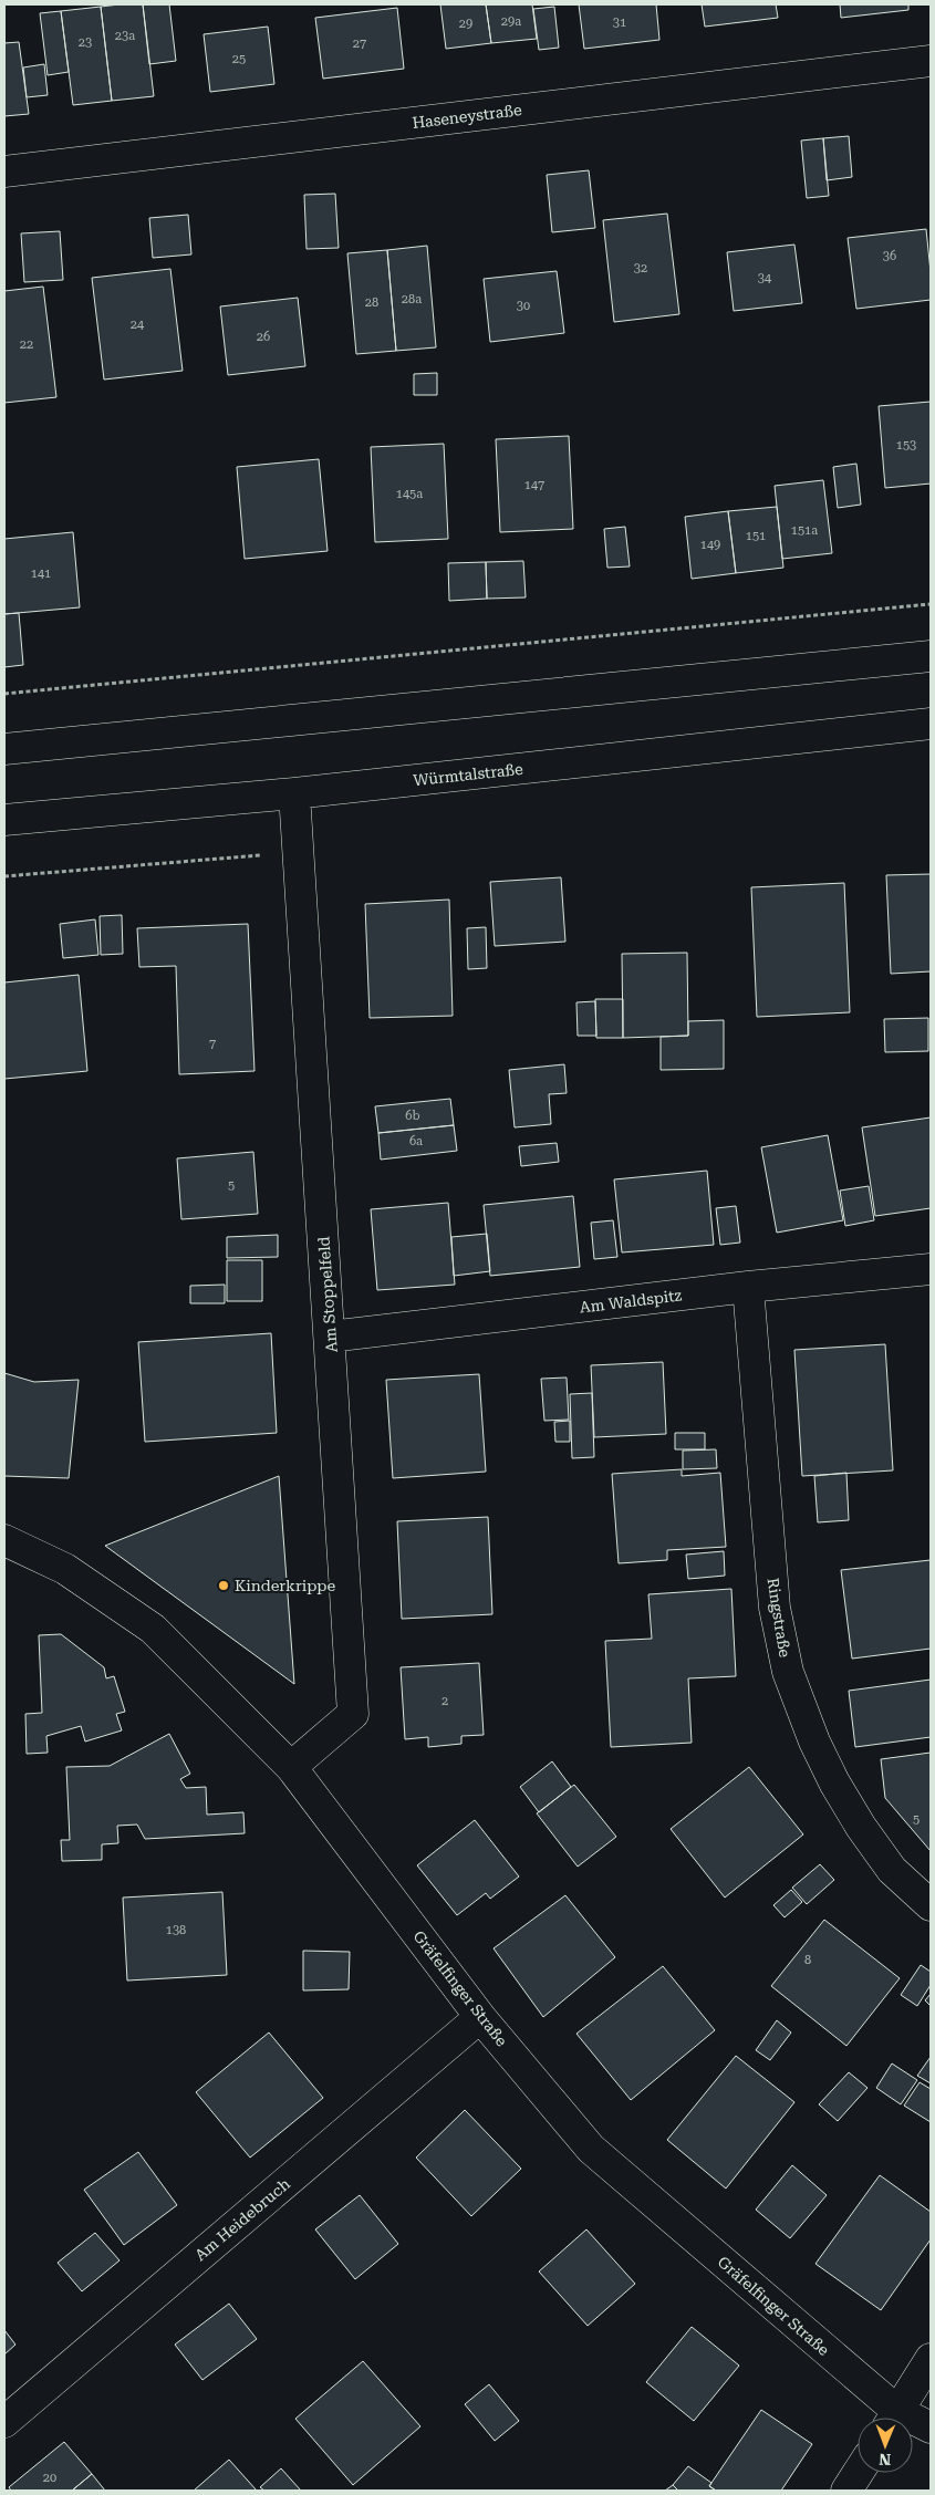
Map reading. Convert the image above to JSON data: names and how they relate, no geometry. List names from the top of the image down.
{
  "streets": {
    "street": [
      "Haseneystraße",
      "Würmtalstraße",
      "Am Stoppelfeld",
      "Am Waldspitz",
      "Ringstraße",
      "Gräfelfinger Straße",
      "Am Heidebruch"
    ]
  },
  "crossings": [
    ["Würmtalstraße", "Am Stoppelfeld"],
    ["Am Stoppelfeld", "Am Waldspitz"],
    ["Am Stoppelfeld", "Gräfelfinger Straße"],
    ["Am Waldspitz", "Ringstraße"],
    ["Gräfelfinger Straße", "Am Heidebruch"]
  ],
  "places": ["Kinderkrippe"],
  "house_numbers": [
    "29a",
    "31",
    "29",
    "23a",
    "23",
    "27",
    "25",
    "36",
    "32",
    "34",
    "28a",
    "28",
    "30",
    "24",
    "26",
    "22",
    "153",
    "147",
    "145a",
    "151a",
    "151",
    "149",
    "141",
    "7",
    "6b",
    "6a",
    "5",
    "2",
    "5",
    "138",
    "8",
    "20"
  ],
  "north": "bottom"
}
